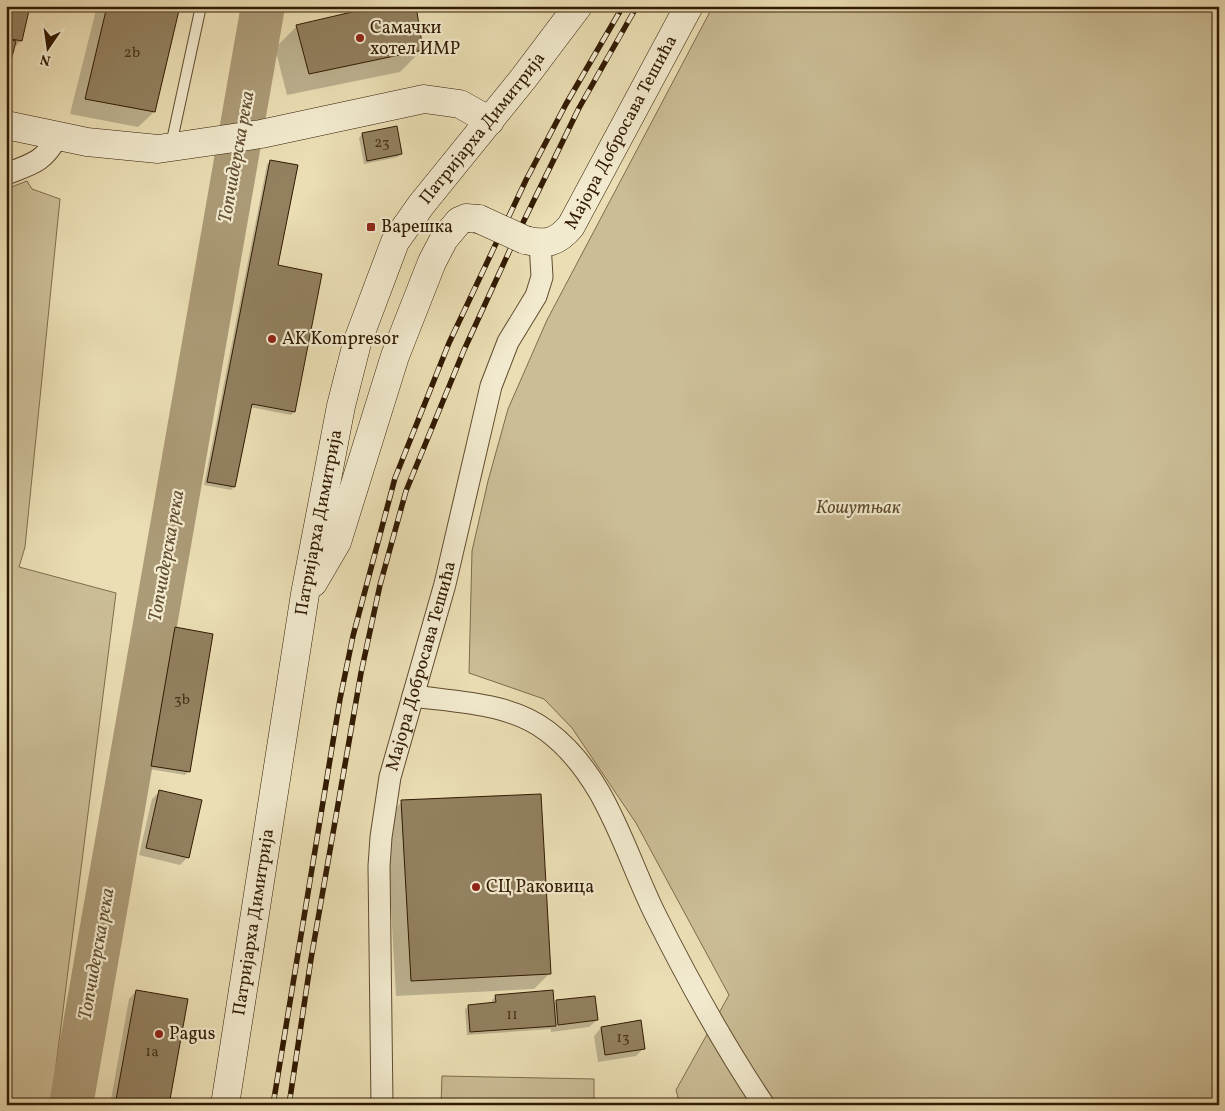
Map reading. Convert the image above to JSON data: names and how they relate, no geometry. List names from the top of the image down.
{
  "streets": {
    "street": ["Патријарха Димитрија", "Мајора Добросава Тешића"]
  },
  "water": ["Топчидерска река"],
  "parks": ["Кошутњак"],
  "places": {
    "other": [
      "Самачки хотел ИМР",
      "AK Kompresor",
      "СЦ Раковица",
      "Pagus"
    ],
    "transit": ["Варешка"]
  },
  "house_numbers": [
    "2b",
    "23",
    "3b",
    "11",
    "13",
    "1a"
  ],
  "north": "bottom"
}
